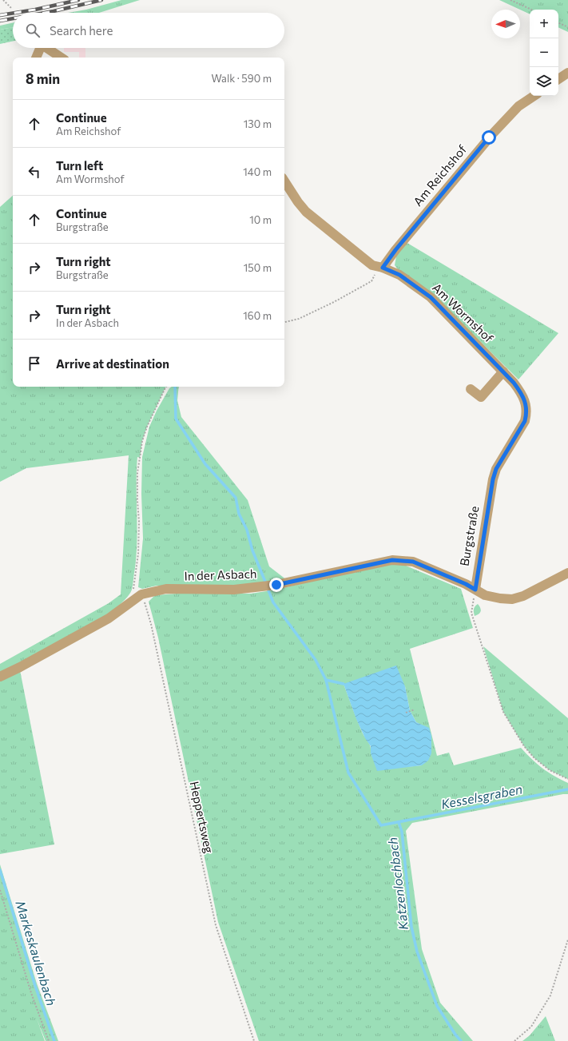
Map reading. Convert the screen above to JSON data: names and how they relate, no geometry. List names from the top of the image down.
{
  "streets": {
    "street": [
      "Am Reichshof",
      "Am Wormshof",
      "Burgstraße",
      "In der Asbach"
    ],
    "path": ["Heppertsweg"]
  },
  "crossings": [
    ["Am Reichshof", "Am Wormshof"],
    ["Am Wormshof", "Burgstraße"],
    ["Burgstraße", "In der Asbach"],
    ["In der Asbach", "Heppertsweg"]
  ],
  "water": ["Kesselsgraben", "Katzenlochbach", "Markeskaulenbach"],
  "north": "left",
  "page": {
    "map_buttons": ["+", "−"],
    "search": "Search here",
    "heading": ["8 min", "Walk · 590 m"],
    "list": [
      ["Continue", "Am Reichshof", "130 m"],
      ["Turn left", "Am Wormshof", "140 m"],
      ["Continue", "Burgstraße", "10 m"],
      ["Turn right", "Burgstraße", "150 m"],
      ["Turn right", "In der Asbach", "160 m"],
      "Arrive at destination"
    ]
  }
}
